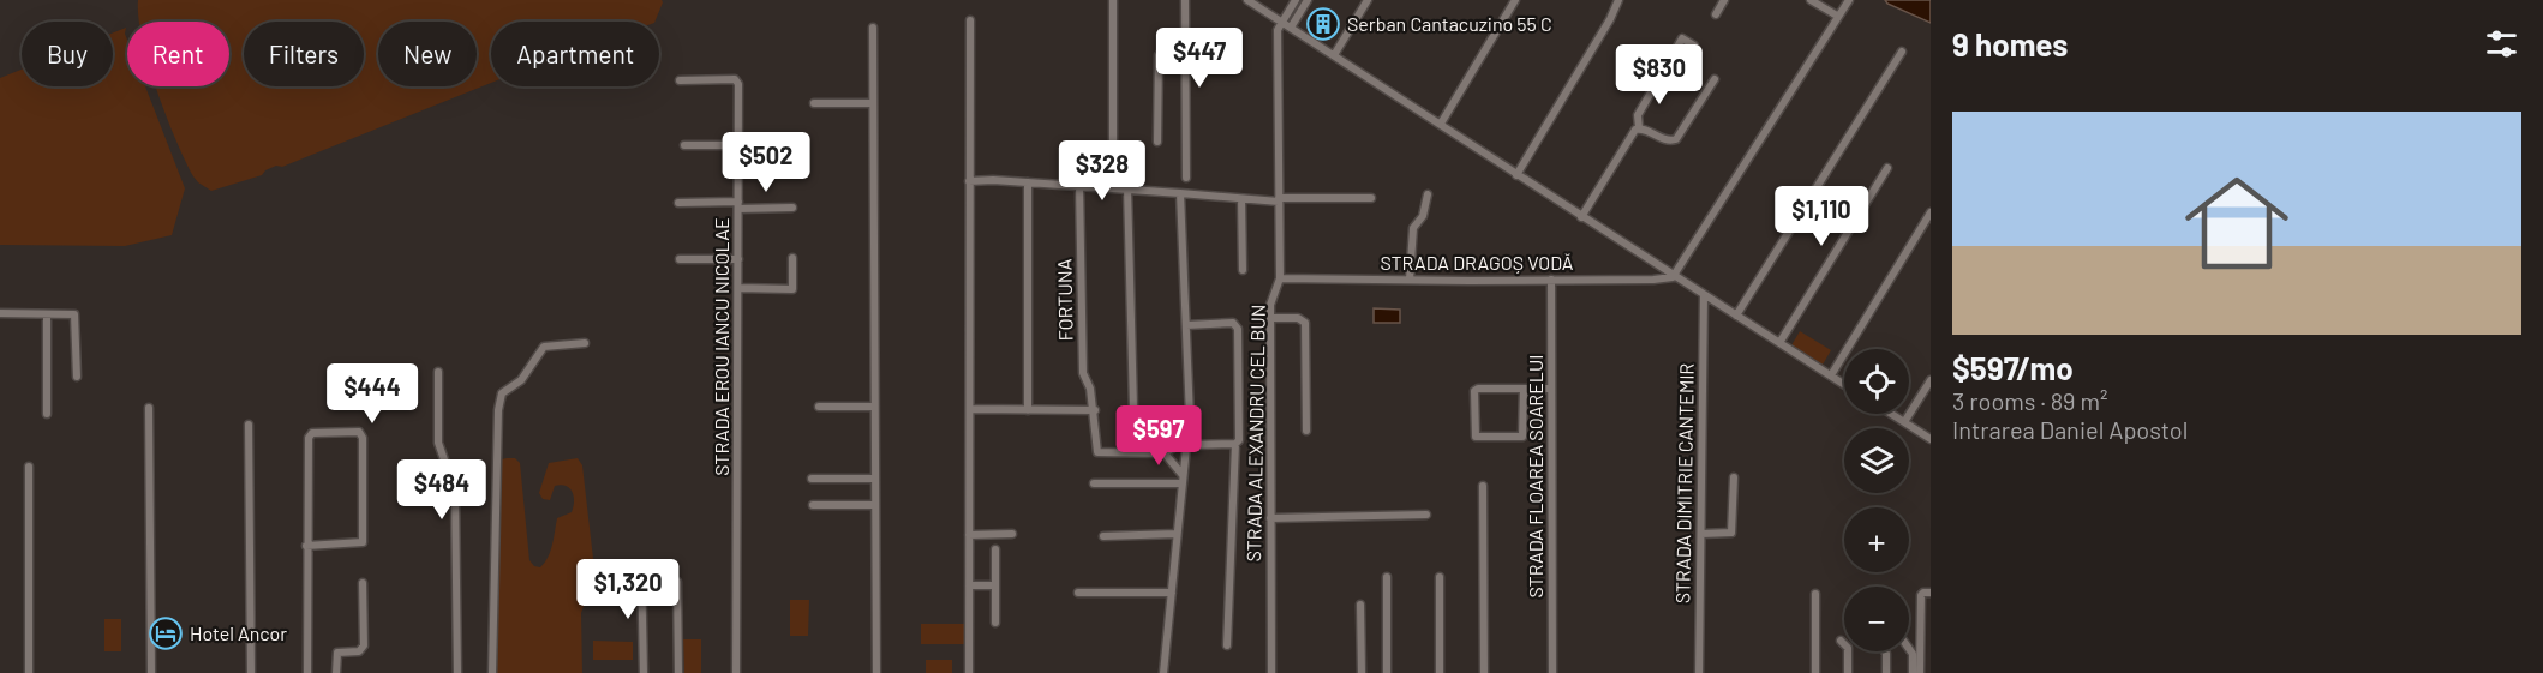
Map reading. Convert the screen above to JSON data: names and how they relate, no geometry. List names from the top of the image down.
{
  "streets": {
    "street": [
      "STRADA DRAGOȘ VODĂ",
      "FORTUNA",
      "STRADA EROU IANCU NICOLAE",
      "STRADA ALEXANDRU CEL BUN",
      "STRADA FLOAREA SOARELUI",
      "STRADA DIMITRIE CANTEMIR"
    ]
  },
  "crossings": [
    ["STRADA DRAGOȘ VODĂ", "STRADA ALEXANDRU CEL BUN"],
    ["STRADA DRAGOȘ VODĂ", "STRADA FLOAREA SOARELUI"]
  ],
  "places": {
    "building": ["Serban Cantacuzino 55 C"],
    "hotel": ["Hotel Ancor"]
  },
  "page": {
    "heading": "9 homes",
    "chip": [
      "Buy",
      "Rent",
      "Filters",
      "New",
      "Apartment"
    ],
    "price": [
      "$447",
      "$830",
      "$502",
      "$328",
      "$1,110",
      "$444",
      "$597",
      "$484",
      "$1,320"
    ],
    "list": [
      {
        "name": "$597/mo",
        "note": "3 rooms · 89 m² · Intrarea Daniel Apostol"
      }
    ],
    "map_buttons": ["+", "−"]
  }
}
